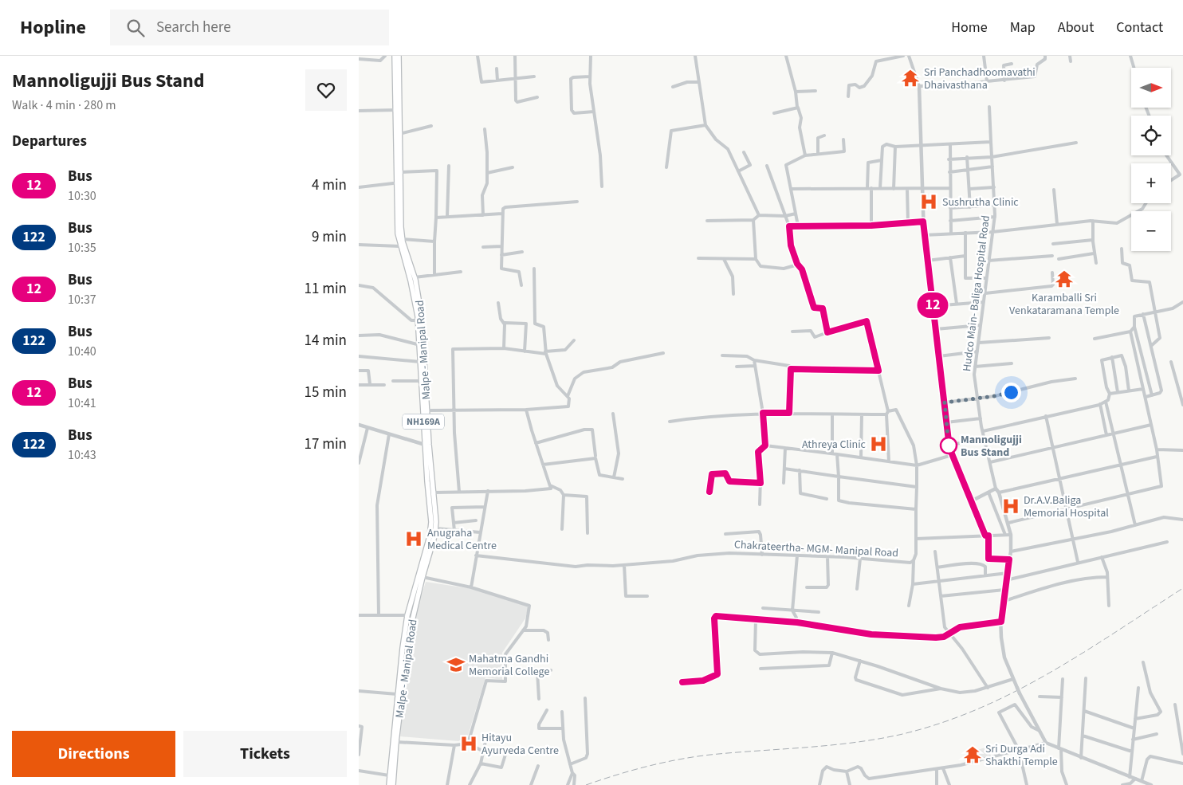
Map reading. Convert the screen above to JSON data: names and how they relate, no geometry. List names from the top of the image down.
{
  "streets": {
    "highway": ["Malpe - Manipal Road", "NH169A"],
    "street": ["Hudco Main- Baliga Hospital Road", "Chakrateertha- MGM- Manipal Road"]
  },
  "places": {
    "temple": ["Sri Panchadhoomavathi Dhaivasthana", "Karamballi Sri Venkataramana Temple", "Sri Durga Adi Shakthi Temple"],
    "hospital": [
      "Sushrutha Clinic",
      "Athreya Clinic",
      "Dr.A.V.Baliga Memorial Hospital",
      "Anugraha Medical Centre",
      "Hitayu Ayurveda Centre"
    ],
    "other": ["Mannoligujji Bus Stand"],
    "school or university": ["Mahatma Gandhi Memorial College"]
  },
  "lines": ["bus line 12"],
  "north": "right",
  "page": {
    "header": "Hopline",
    "search": "Search here",
    "nav": [
      "Home",
      "Map",
      "About",
      "Contact"
    ],
    "heading": [
      ["Mannoligujji Bus Stand", "Walk · 4 min · 280 m"],
      "Departures"
    ],
    "on_map": "12",
    "map_buttons": ["+", "−"],
    "list": [
      {
        "mark": "12",
        "name": "Bus",
        "note": "10:30",
        "value": "4 min"
      },
      {
        "mark": "122",
        "name": "Bus",
        "note": "10:35",
        "value": "9 min"
      },
      {
        "mark": "12",
        "name": "Bus",
        "note": "10:37",
        "value": "11 min"
      },
      {
        "mark": "122",
        "name": "Bus",
        "note": "10:40",
        "value": "14 min"
      },
      {
        "mark": "12",
        "name": "Bus",
        "note": "10:41",
        "value": "15 min"
      },
      {
        "mark": "122",
        "name": "Bus",
        "note": "10:43",
        "value": "17 min"
      }
    ],
    "buttons": ["Directions", "Tickets"]
  }
}
